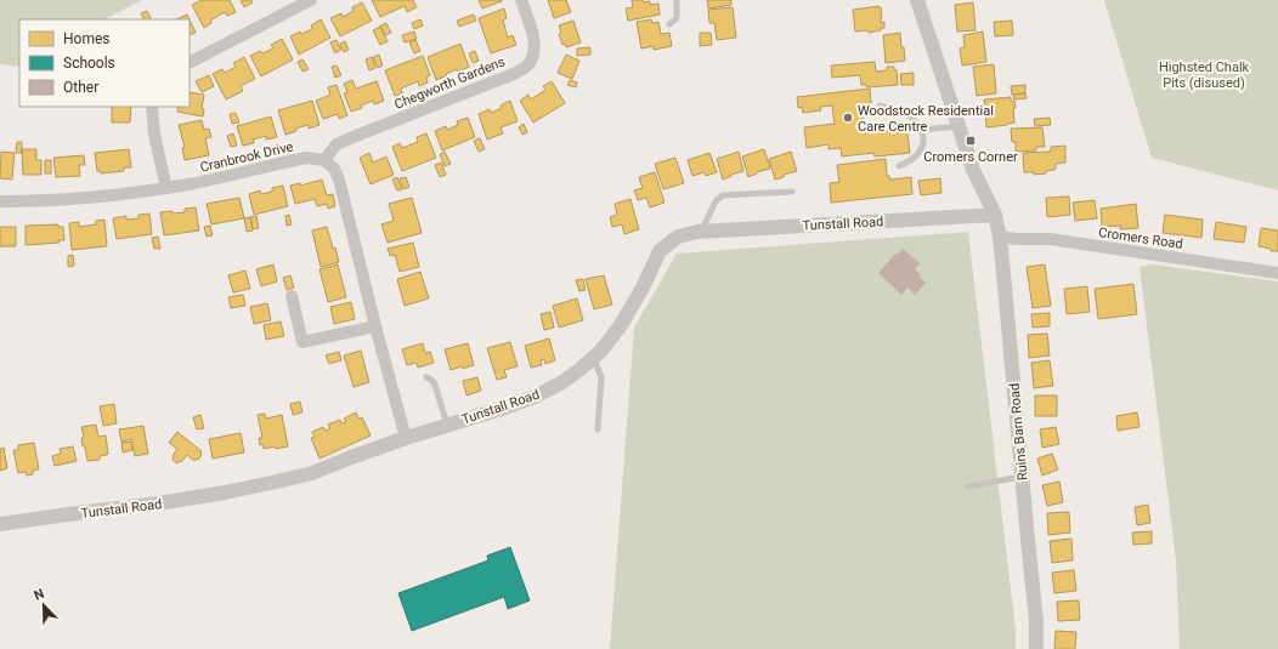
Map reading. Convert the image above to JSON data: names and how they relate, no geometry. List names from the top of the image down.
{
  "streets": {
    "street": [
      "Chegworth Gardens",
      "Cranbrook Drive",
      "Tunstall Road",
      "Cromers Road",
      "Ruins Barn Road"
    ]
  },
  "crossings": [
    ["Chegworth Gardens", "Cranbrook Drive"],
    ["Tunstall Road", "Ruins Barn Road"],
    ["Cromers Road", "Ruins Barn Road"]
  ],
  "parks": ["Highsted Chalk Pits (disused)"],
  "places": {
    "other": ["Woodstock Residential Care Centre"],
    "transit": ["Cromers Corner"]
  },
  "legend": ["Homes", "Schools", "Other"],
  "north": "top left"
}
